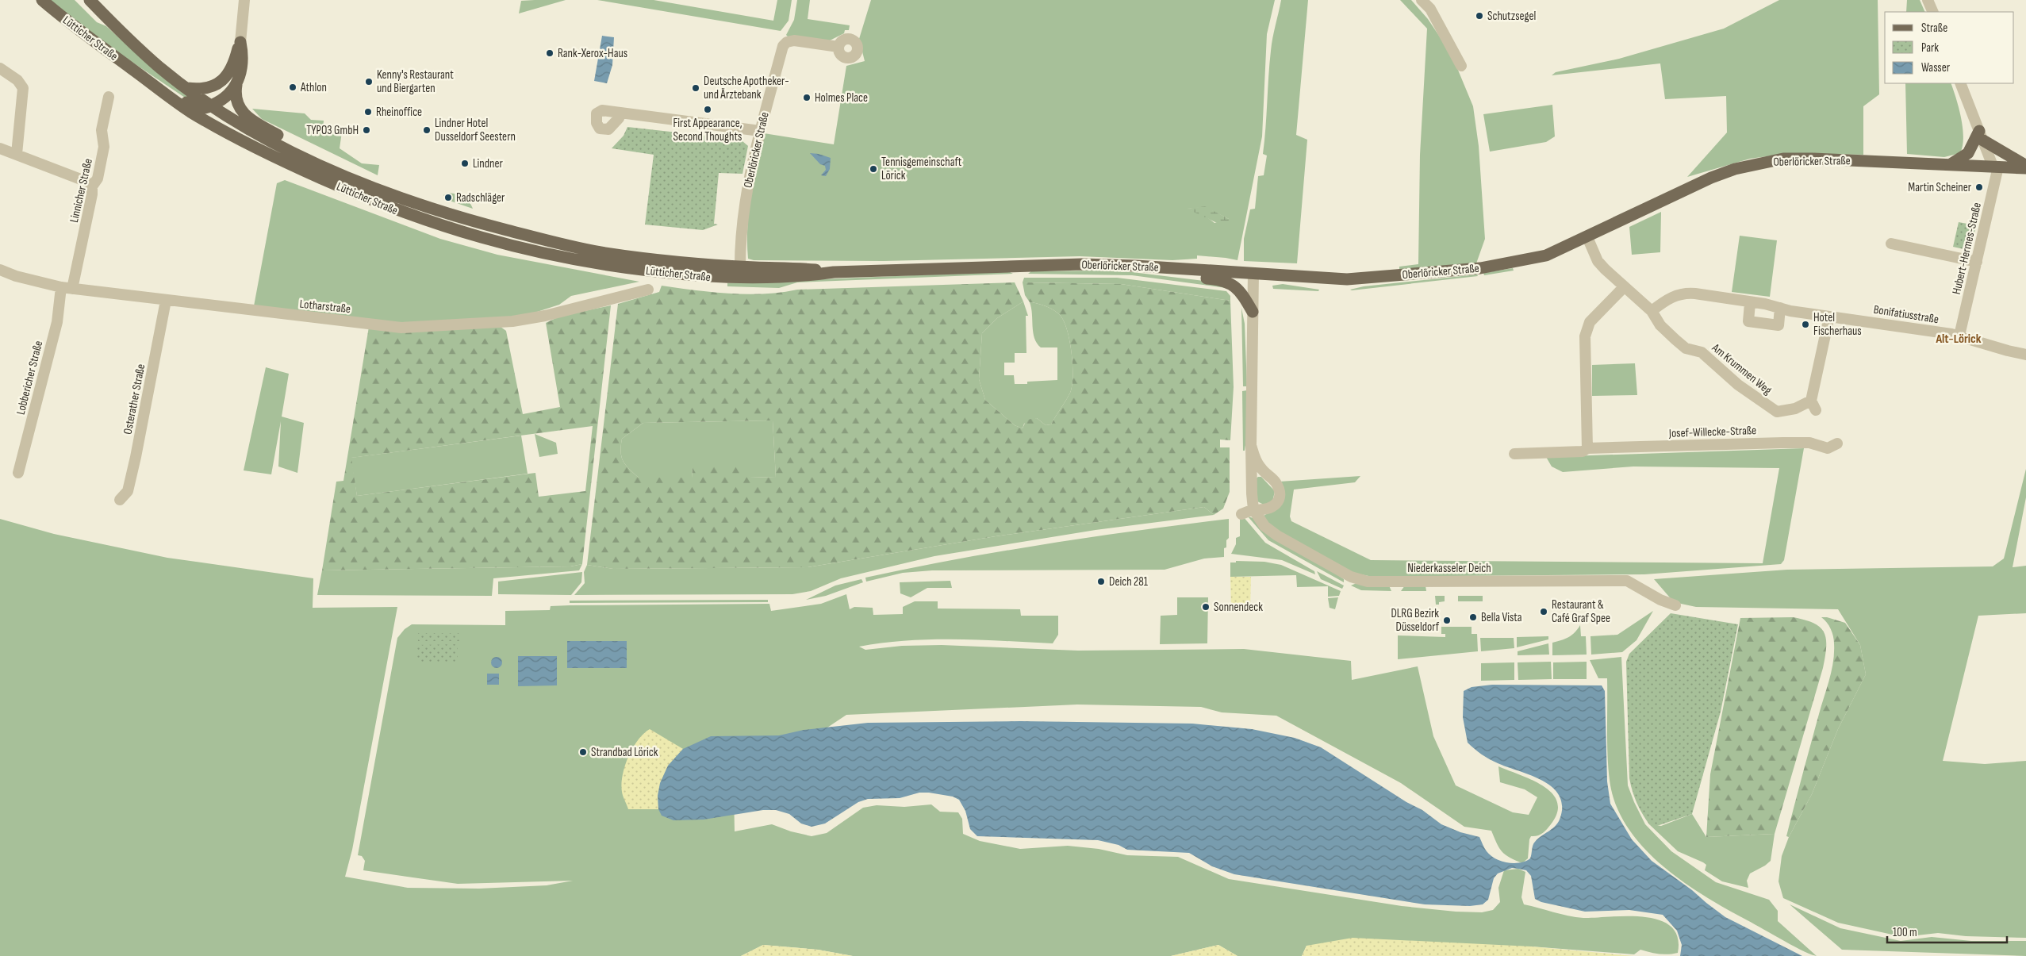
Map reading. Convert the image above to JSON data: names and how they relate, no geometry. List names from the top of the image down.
{
  "streets": {
    "main road": ["Lütticher Straße", "Oberlöricker Straße"],
    "street": [
      "Linnicher Straße",
      "Hubert-Hermes-Straße",
      "Lotharstraße",
      "Bonifatiusstraße",
      "Am Krummen Weg",
      "Lobbericher Straße",
      "Osterather Straße",
      "Josef-Willecke-Straße",
      "Niederkasseler Deich"
    ]
  },
  "crossings": [
    ["Lütticher Straße", "Oberlöricker Straße"],
    ["Oberlöricker Straße", "Hubert-Hermes-Straße"],
    ["Oberlöricker Straße", "Am Krummen Weg"],
    ["Linnicher Straße", "Lotharstraße"],
    ["Linnicher Straße", "Lobbericher Straße"],
    ["Hubert-Hermes-Straße", "Bonifatiusstraße"],
    ["Lotharstraße", "Lobbericher Straße"],
    ["Lotharstraße", "Osterather Straße"],
    ["Bonifatiusstraße", "Am Krummen Weg"]
  ],
  "districts": ["Alt-Lörick"],
  "places": [
    "Schutzsegel",
    "Rank-Xerox-Haus",
    "Kenny's Restaurant und Biergarten",
    "Athlon",
    "Deutsche Apotheker- und Ärztebank",
    "Holmes Place",
    "First Appearance, Second Thoughts",
    "Rheinoffice",
    "TYPO3 GmbH",
    "Lindner Hotel Dusseldorf Seestern",
    "Lindner",
    "Tennisgemeinschaft Lörick",
    "Martin Scheiner",
    "Radschläger",
    "Hotel Fischerhaus",
    "Deich 281",
    "Sonnendeck",
    "Restaurant & Café Graf Spee",
    "Bella Vista",
    "DLRG Bezirk Düsseldorf",
    "Strandbad Lörick"
  ],
  "legend": ["Straße", "Park", "Wasser"],
  "scale_bar": "100 m"
}
